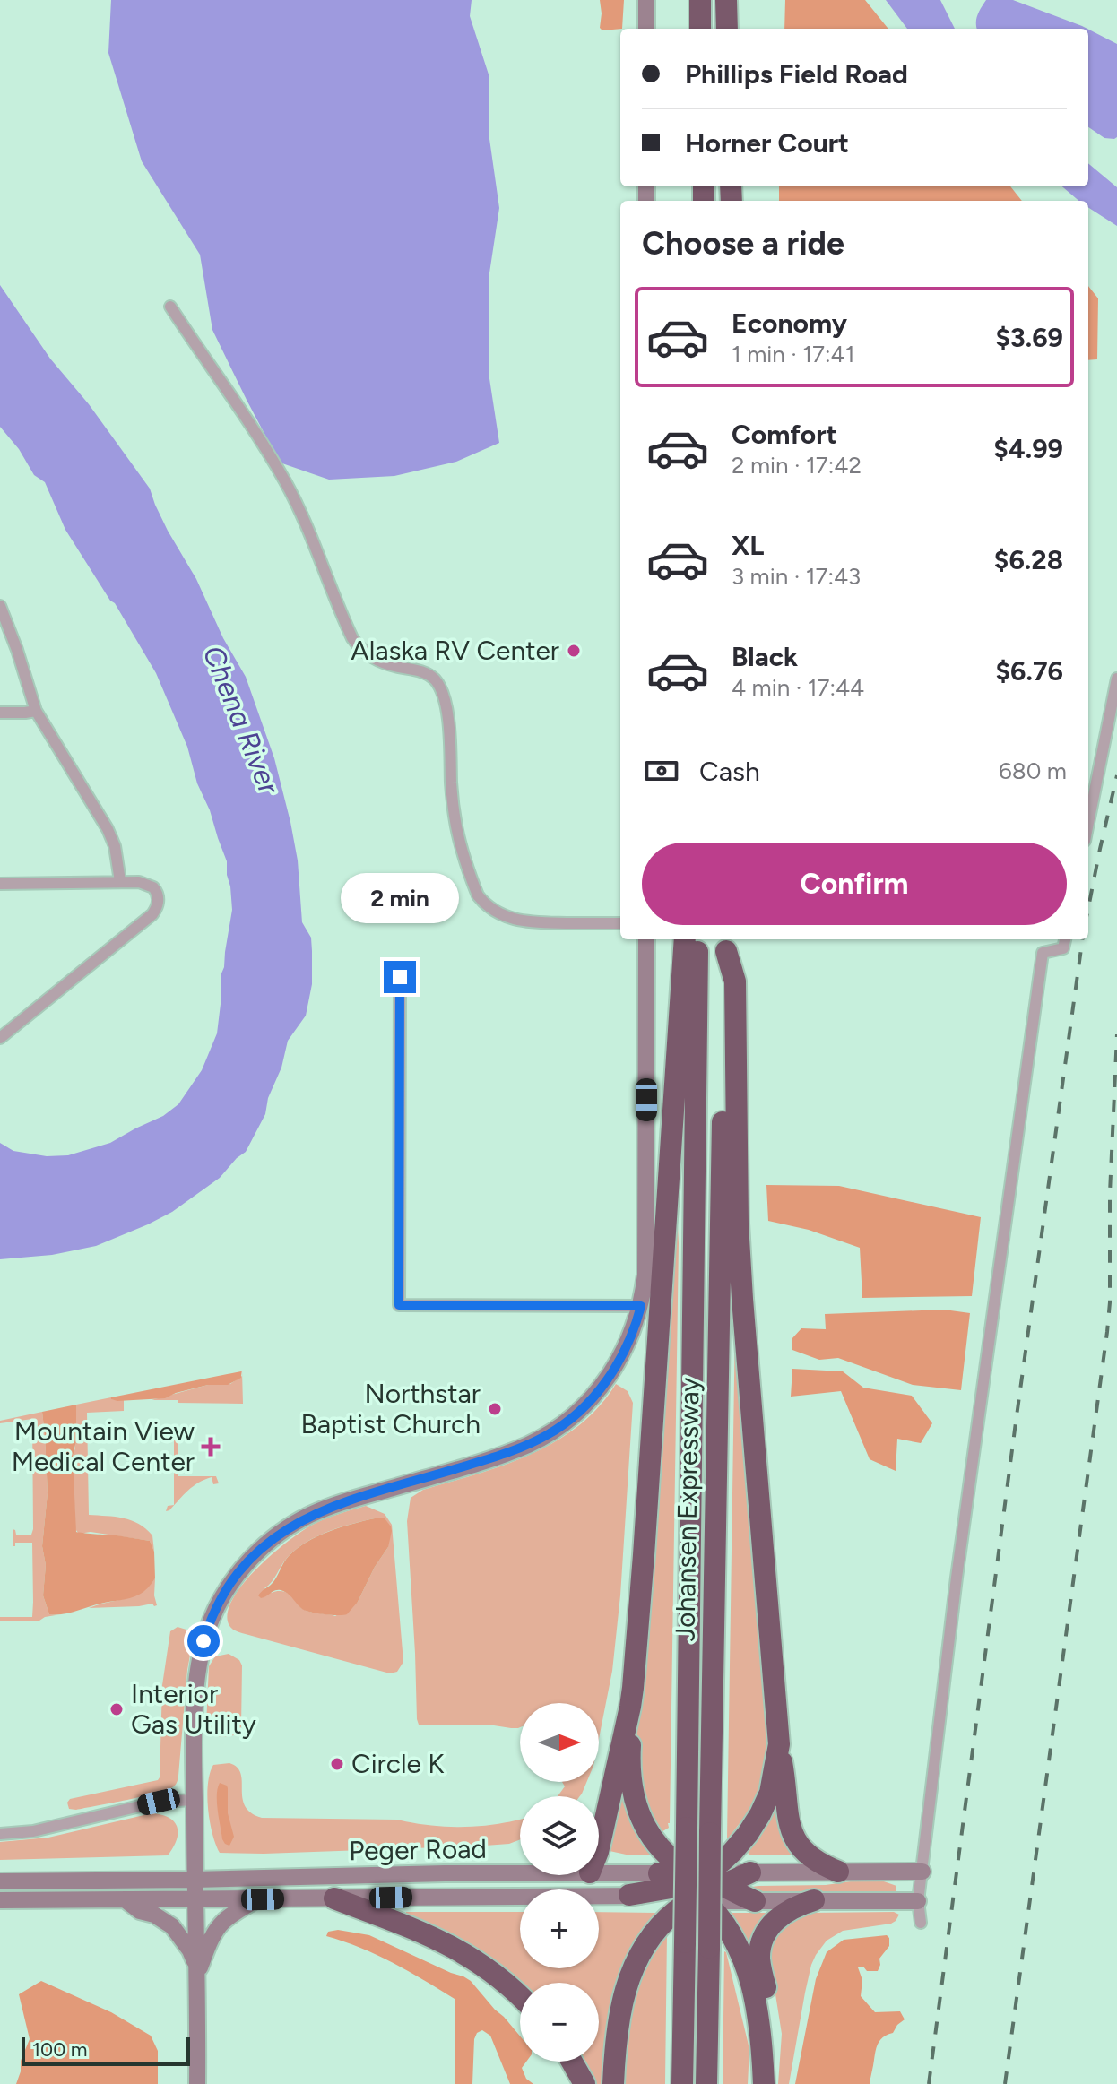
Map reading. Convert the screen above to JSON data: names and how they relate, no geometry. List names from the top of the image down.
{
  "streets": {
    "highway": ["Johansen Expressway"],
    "main road": ["Peger Road"]
  },
  "water": ["Chena River"],
  "places": {
    "other": [
      "Alaska RV Center",
      "Northstar Baptist Church",
      "Interior Gas Utility",
      "Circle K"
    ],
    "health": ["Mountain View Medical Center"]
  },
  "scale_bar": "100 m",
  "north": "right",
  "page": {
    "banner": ["Phillips Field Road", "Horner Court"],
    "heading": "Choose a ride",
    "list": [
      {
        "name": "Economy",
        "note": "1 min · 17:41",
        "value": "$3.69"
      },
      {
        "name": "Comfort",
        "note": "2 min · 17:42",
        "value": "$4.99"
      },
      {
        "name": "XL",
        "note": "3 min · 17:43",
        "value": "$6.28"
      },
      {
        "name": "Black",
        "note": "4 min · 17:44",
        "value": "$6.76"
      }
    ],
    "pay": ["Cash", "680 m"],
    "buttons": "Confirm",
    "bubble": "2 min",
    "map_buttons": ["+", "−"],
    "scale": "100 m"
  }
}
